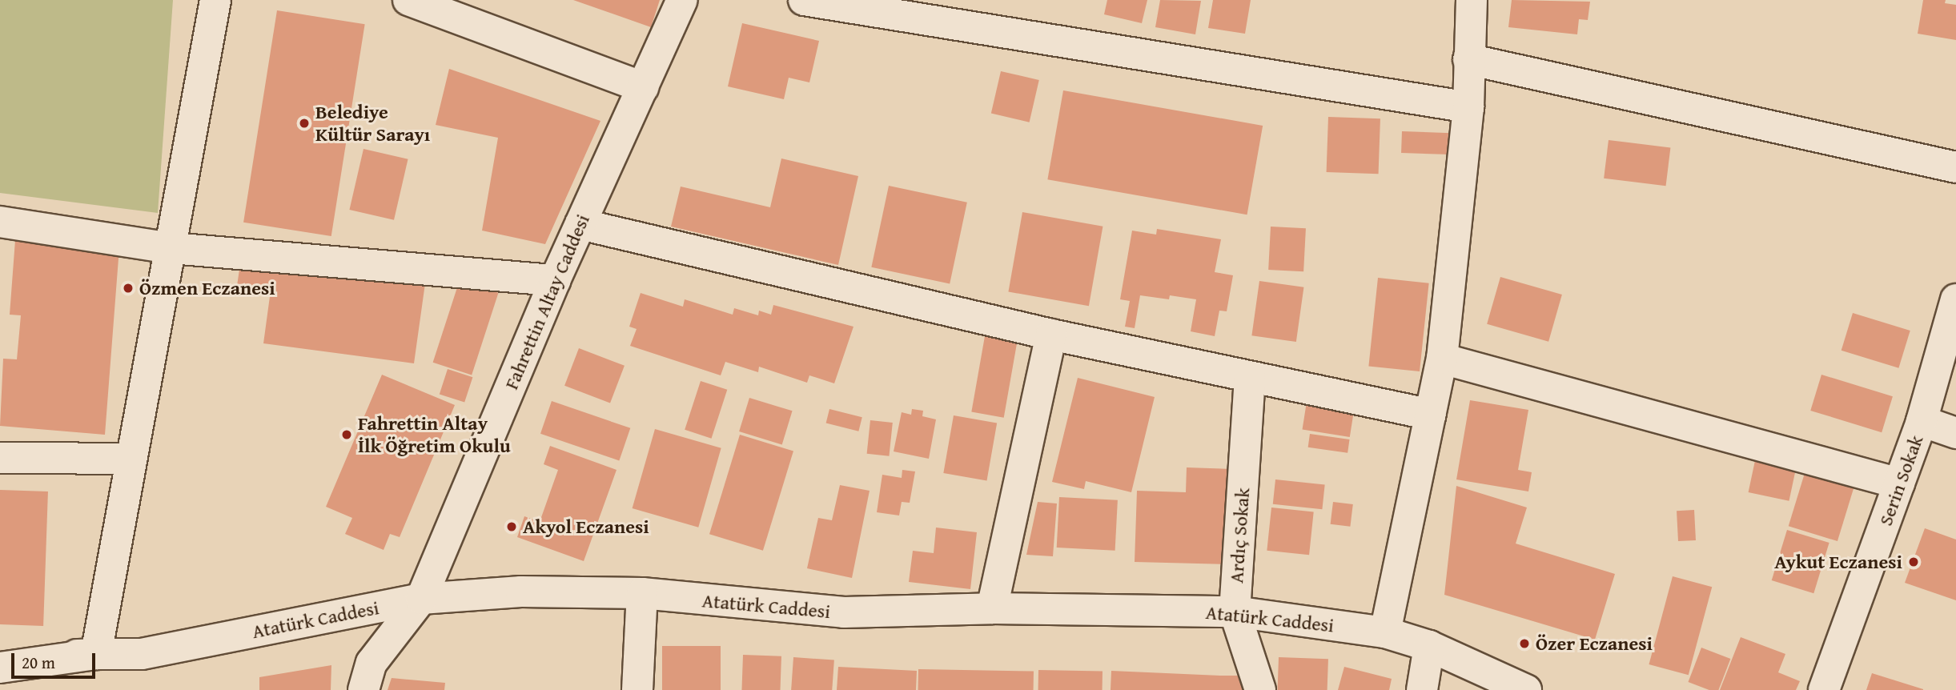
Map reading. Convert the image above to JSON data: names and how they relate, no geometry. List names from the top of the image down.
{
  "streets": {
    "street": [
      "Fahrettin Altay Caddesi",
      "Serin Sokak",
      "Ardıç Sokak",
      "Atatürk Caddesi"
    ]
  },
  "crossings": [
    ["Fahrettin Altay Caddesi", "Atatürk Caddesi"],
    ["Ardıç Sokak", "Atatürk Caddesi"]
  ],
  "places": [
    "Belediye Kültür Sarayı",
    "Özmen Eczanesi",
    "Fahrettin Altay İlk Öğretim Okulu",
    "Akyol Eczanesi",
    "Aykut Eczanesi",
    "Özer Eczanesi"
  ],
  "scale_bar": "20 m"
}
